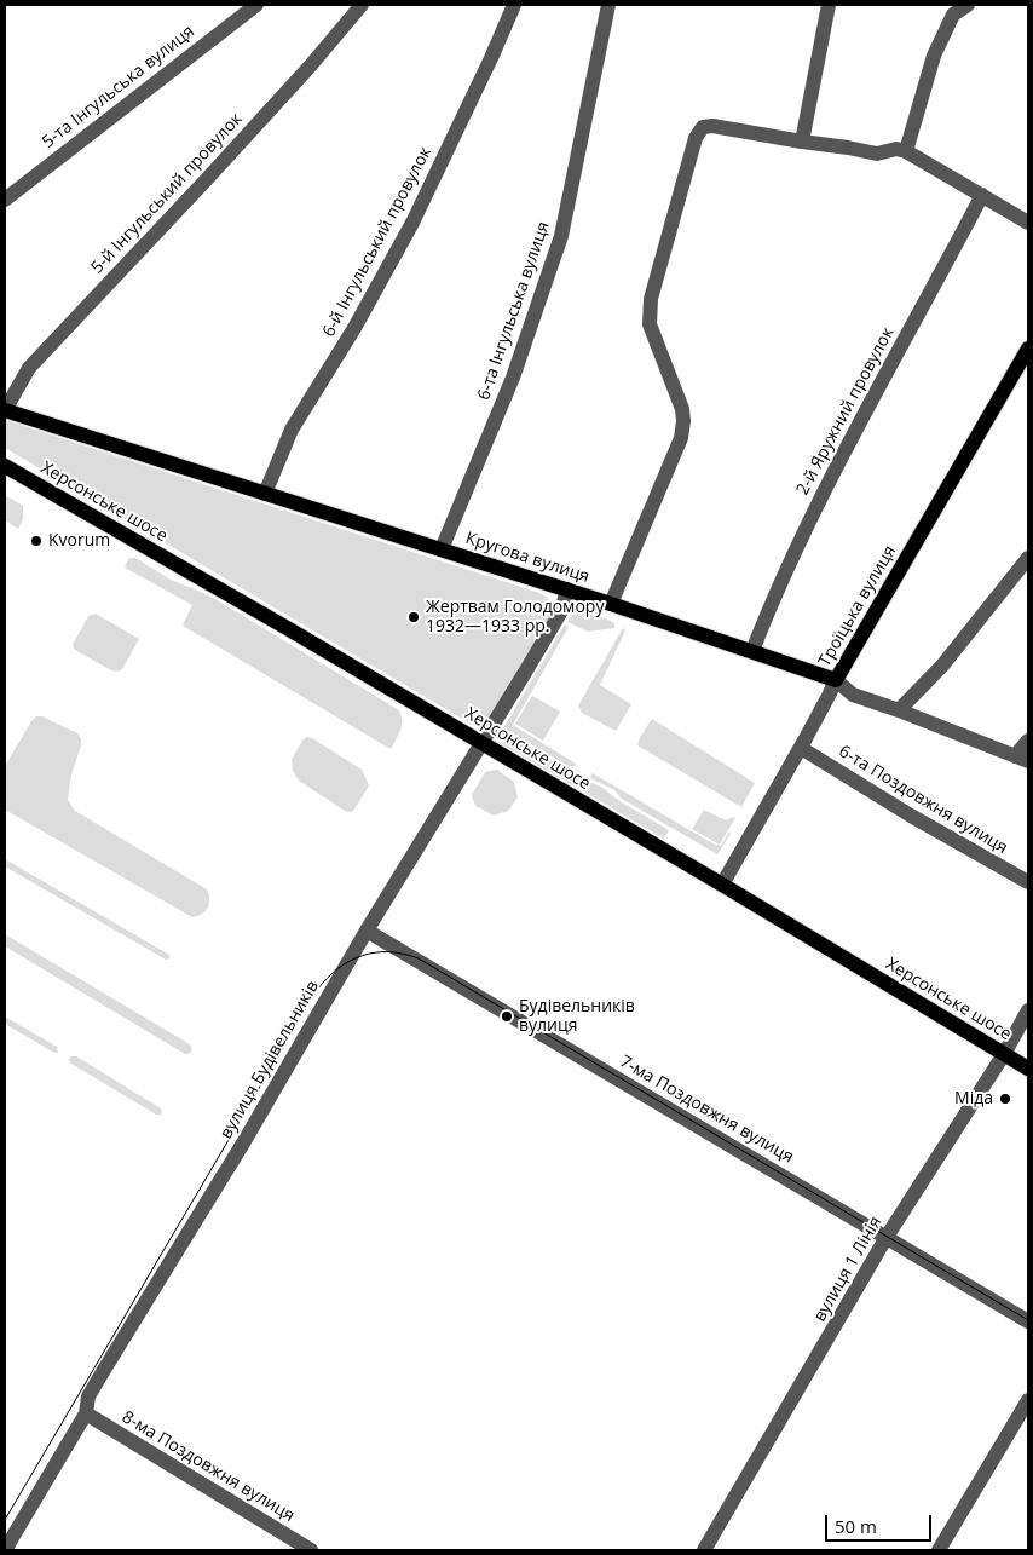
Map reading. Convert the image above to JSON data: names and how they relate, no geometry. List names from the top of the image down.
{
  "streets": {
    "main road": ["Херсонське шосе", "Кругова вулиця", "Троїцька вулиця"],
    "street": [
      "5-та Інгульська вулиця",
      "5-й Інгульський провулок",
      "6-й Інгульський провулок",
      "6-та Інгульська вулиця",
      "2-й Яружний провулок",
      "6-та Поздовжня вулиця",
      "вулиця Будівельників",
      "7-ма Поздовжня вулиця",
      "вулиця 1 Лінія",
      "8-ма Поздовжня вулиця"
    ]
  },
  "crossings": [
    ["5-й Інгульський провулок", "Кругова вулиця"],
    ["6-й Інгульський провулок", "Кругова вулиця"],
    ["6-та Інгульська вулиця", "Кругова вулиця"],
    ["2-й Яружний провулок", "Кругова вулиця"],
    ["Херсонське шосе", "Троїцька вулиця"],
    ["Херсонське шосе", "вулиця Будівельників"],
    ["Херсонське шосе", "вулиця 1 Лінія"],
    ["Кругова вулиця", "Троїцька вулиця"],
    ["Кругова вулиця", "вулиця Будівельників"],
    ["Троїцька вулиця", "6-та Поздовжня вулиця"],
    ["вулиця Будівельників", "7-ма Поздовжня вулиця"],
    ["вулиця Будівельників", "8-ма Поздовжня вулиця"],
    ["7-ма Поздовжня вулиця", "вулиця 1 Лінія"]
  ],
  "places": [
    "Kvorum",
    "Жертвам Голодомору 1932—1933 рр.",
    "Будівельників вулиця",
    "Міда"
  ],
  "scale_bar": "50 m"
}
